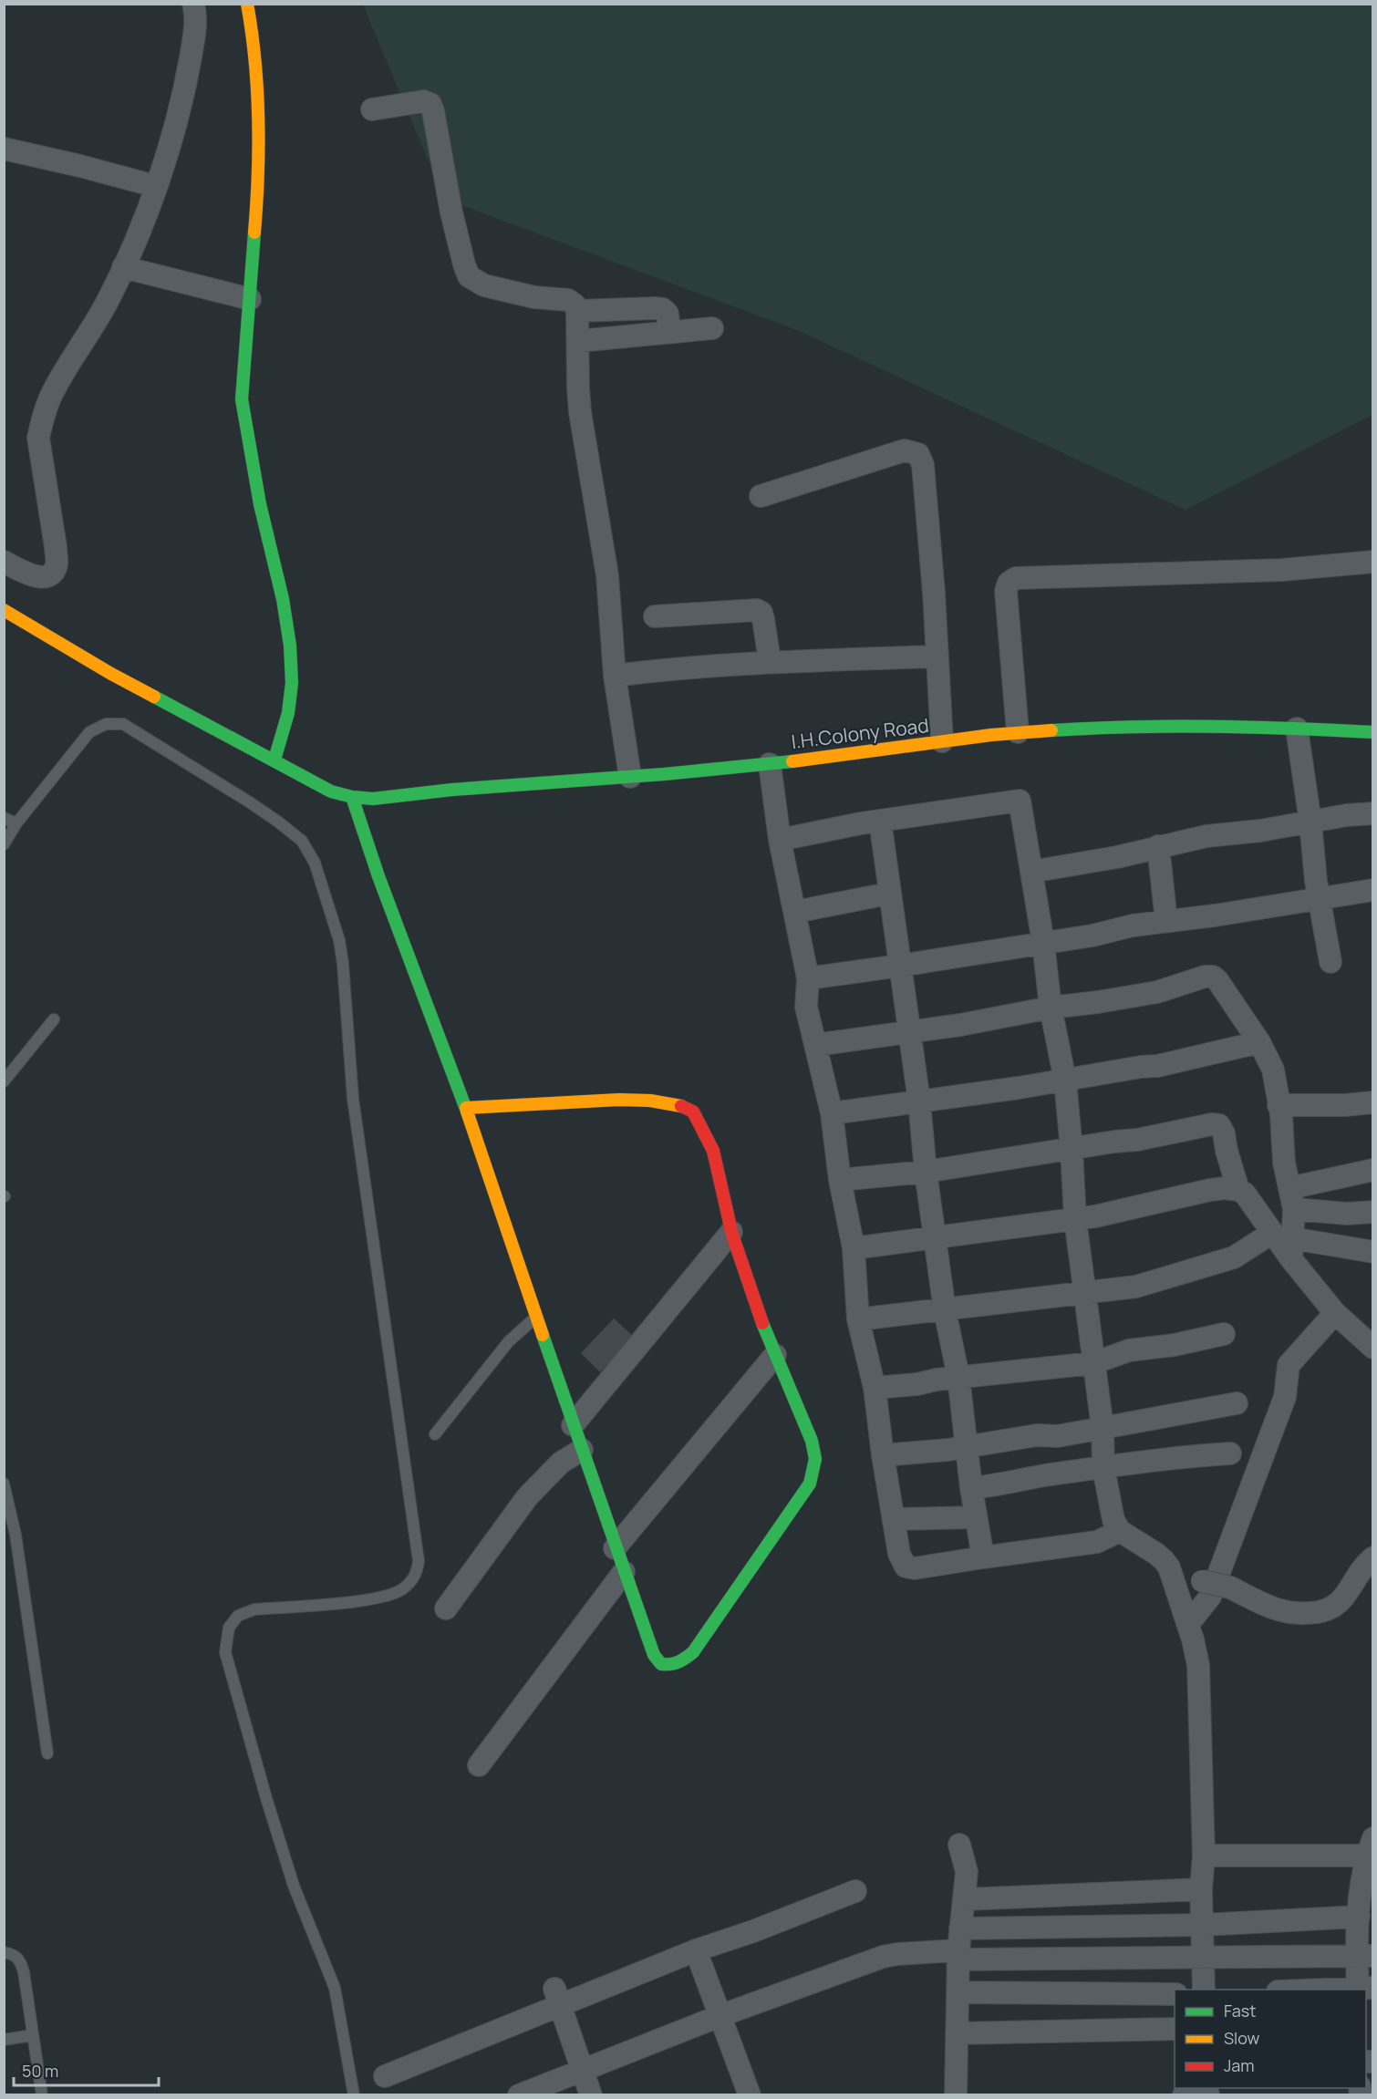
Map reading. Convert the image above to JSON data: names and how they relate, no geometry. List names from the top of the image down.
{
  "streets": {
    "street": ["I.H.Colony Road"]
  },
  "legend": ["Fast", "Slow", "Jam"],
  "scale_bar": "50 m"
}
